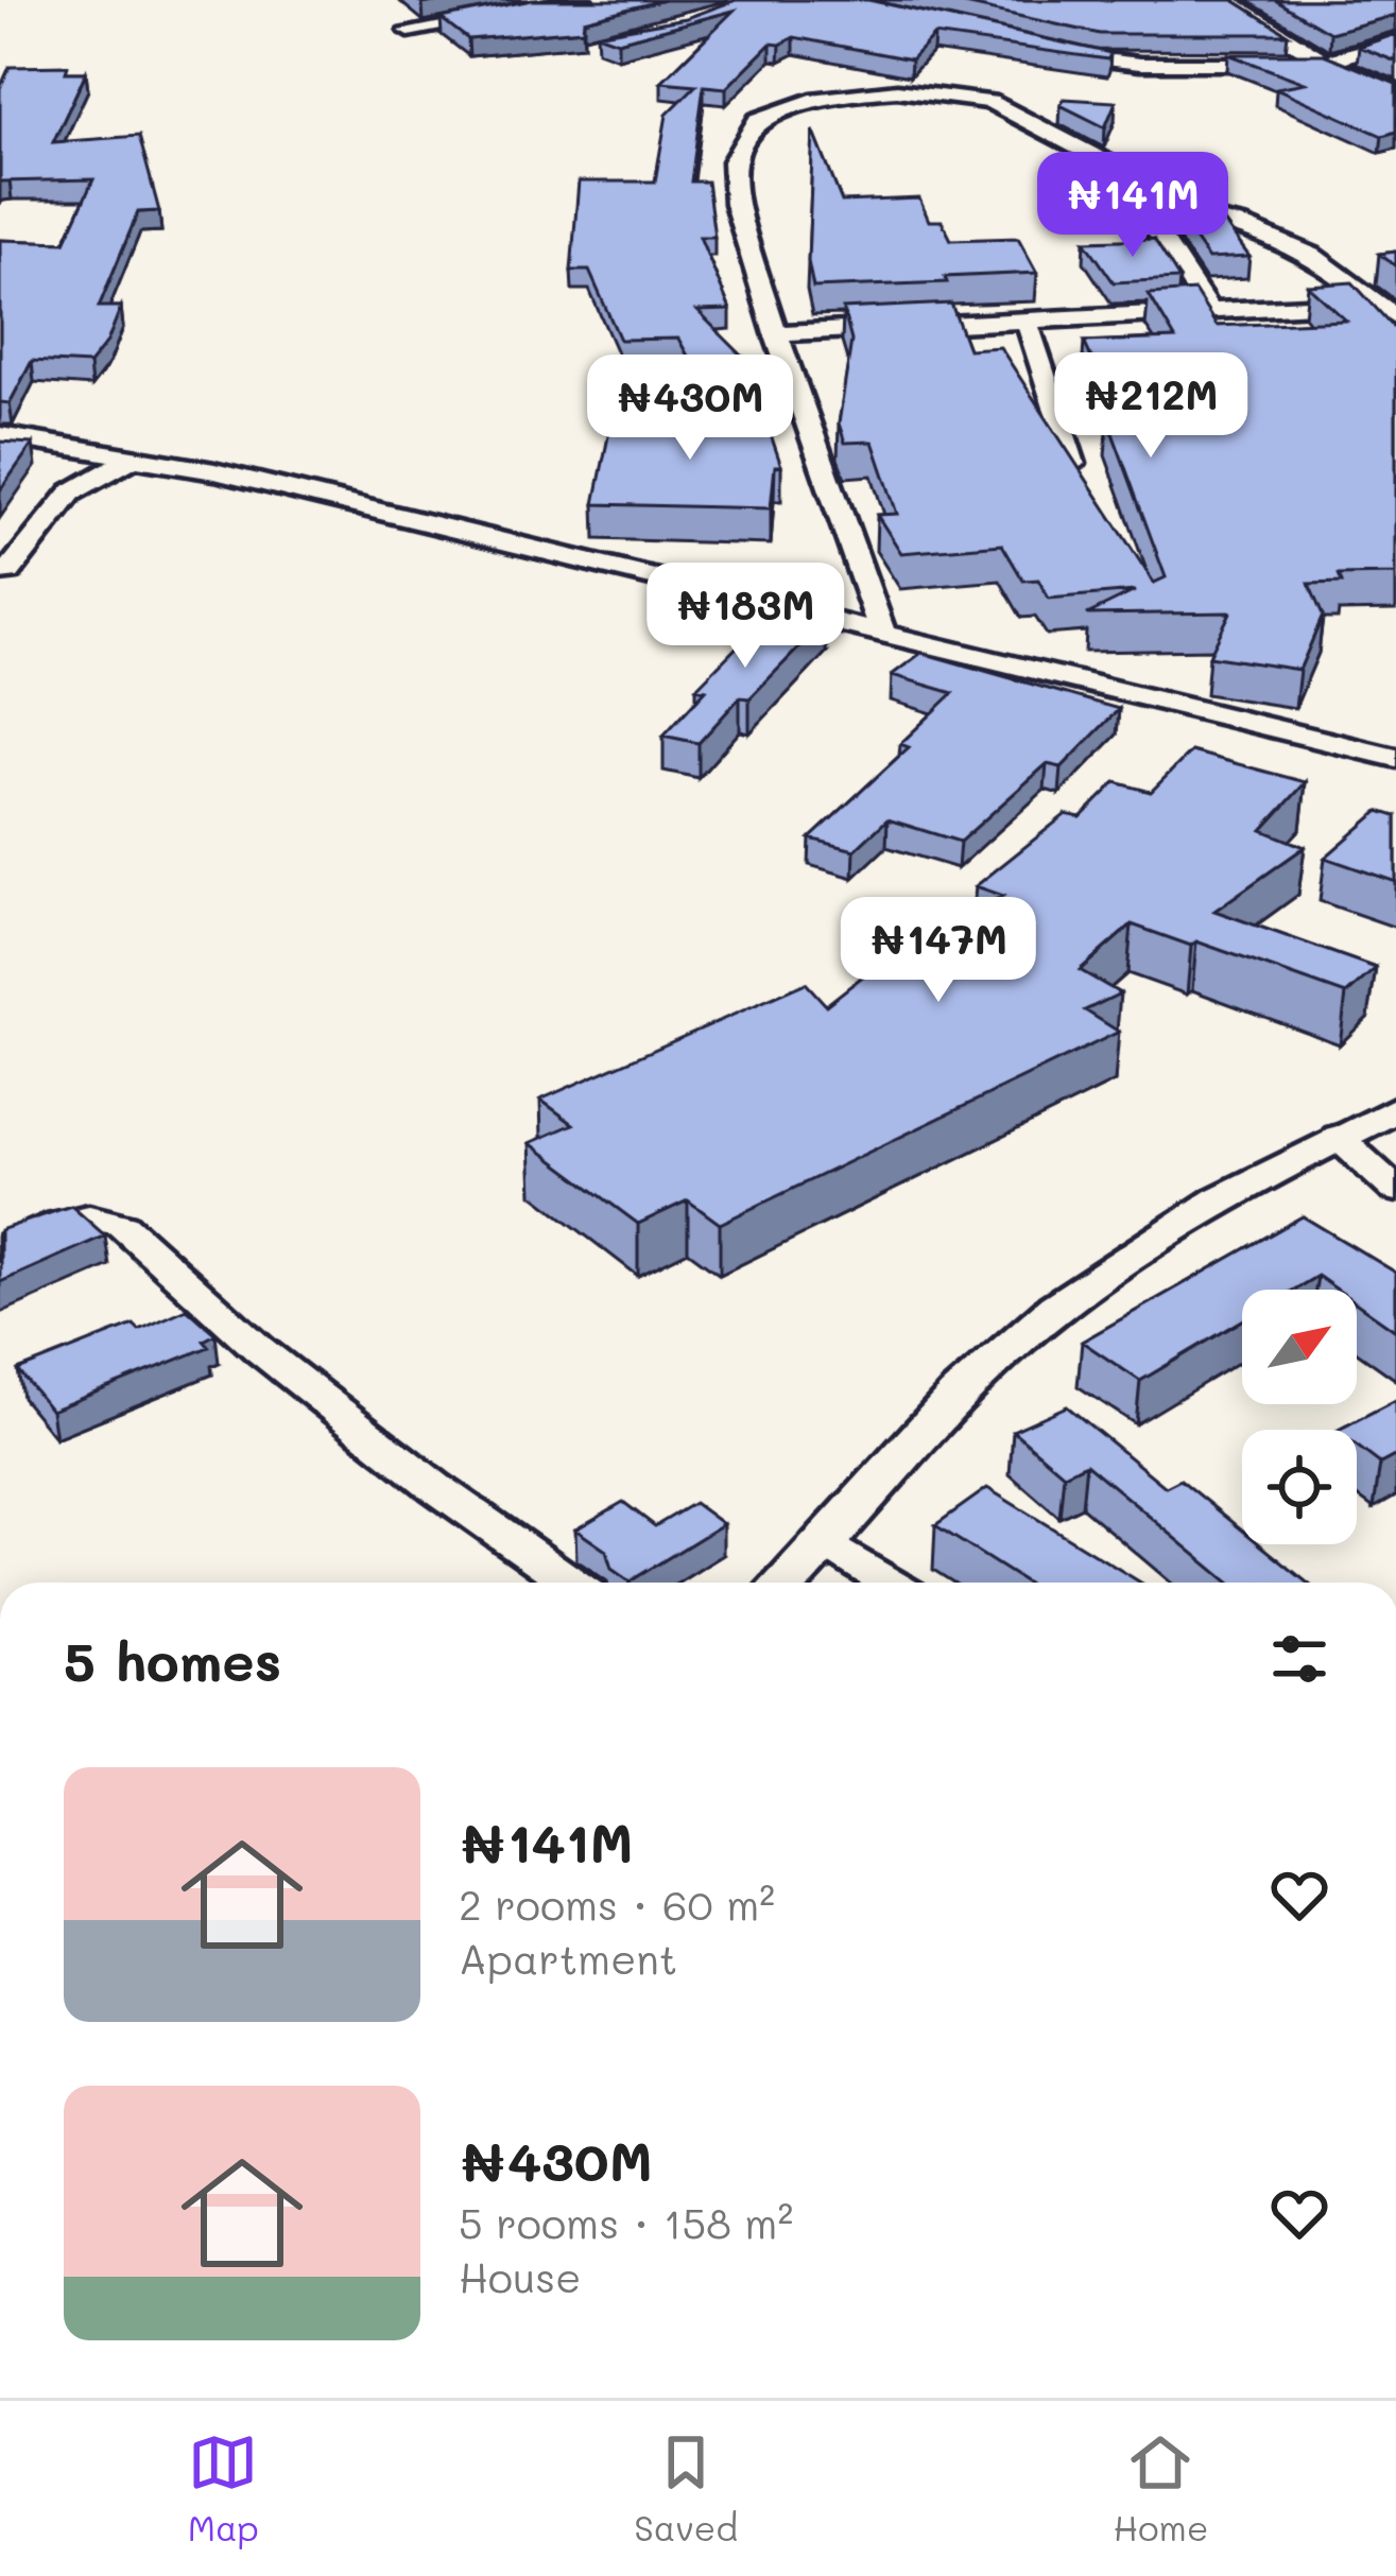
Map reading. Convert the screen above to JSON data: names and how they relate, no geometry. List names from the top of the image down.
{
  "north": "top right",
  "page": {
    "price": [
      "₦141M",
      "₦212M",
      "₦430M",
      "₦183M",
      "₦147M"
    ],
    "heading": "5 homes",
    "list": [
      {
        "name": "₦141M",
        "note": "2 rooms · 60 m² · Apartment"
      },
      {
        "name": "₦430M",
        "note": "5 rooms · 158 m² · House"
      }
    ],
    "tabs": ["Map", "Saved", "Home"]
  }
}
